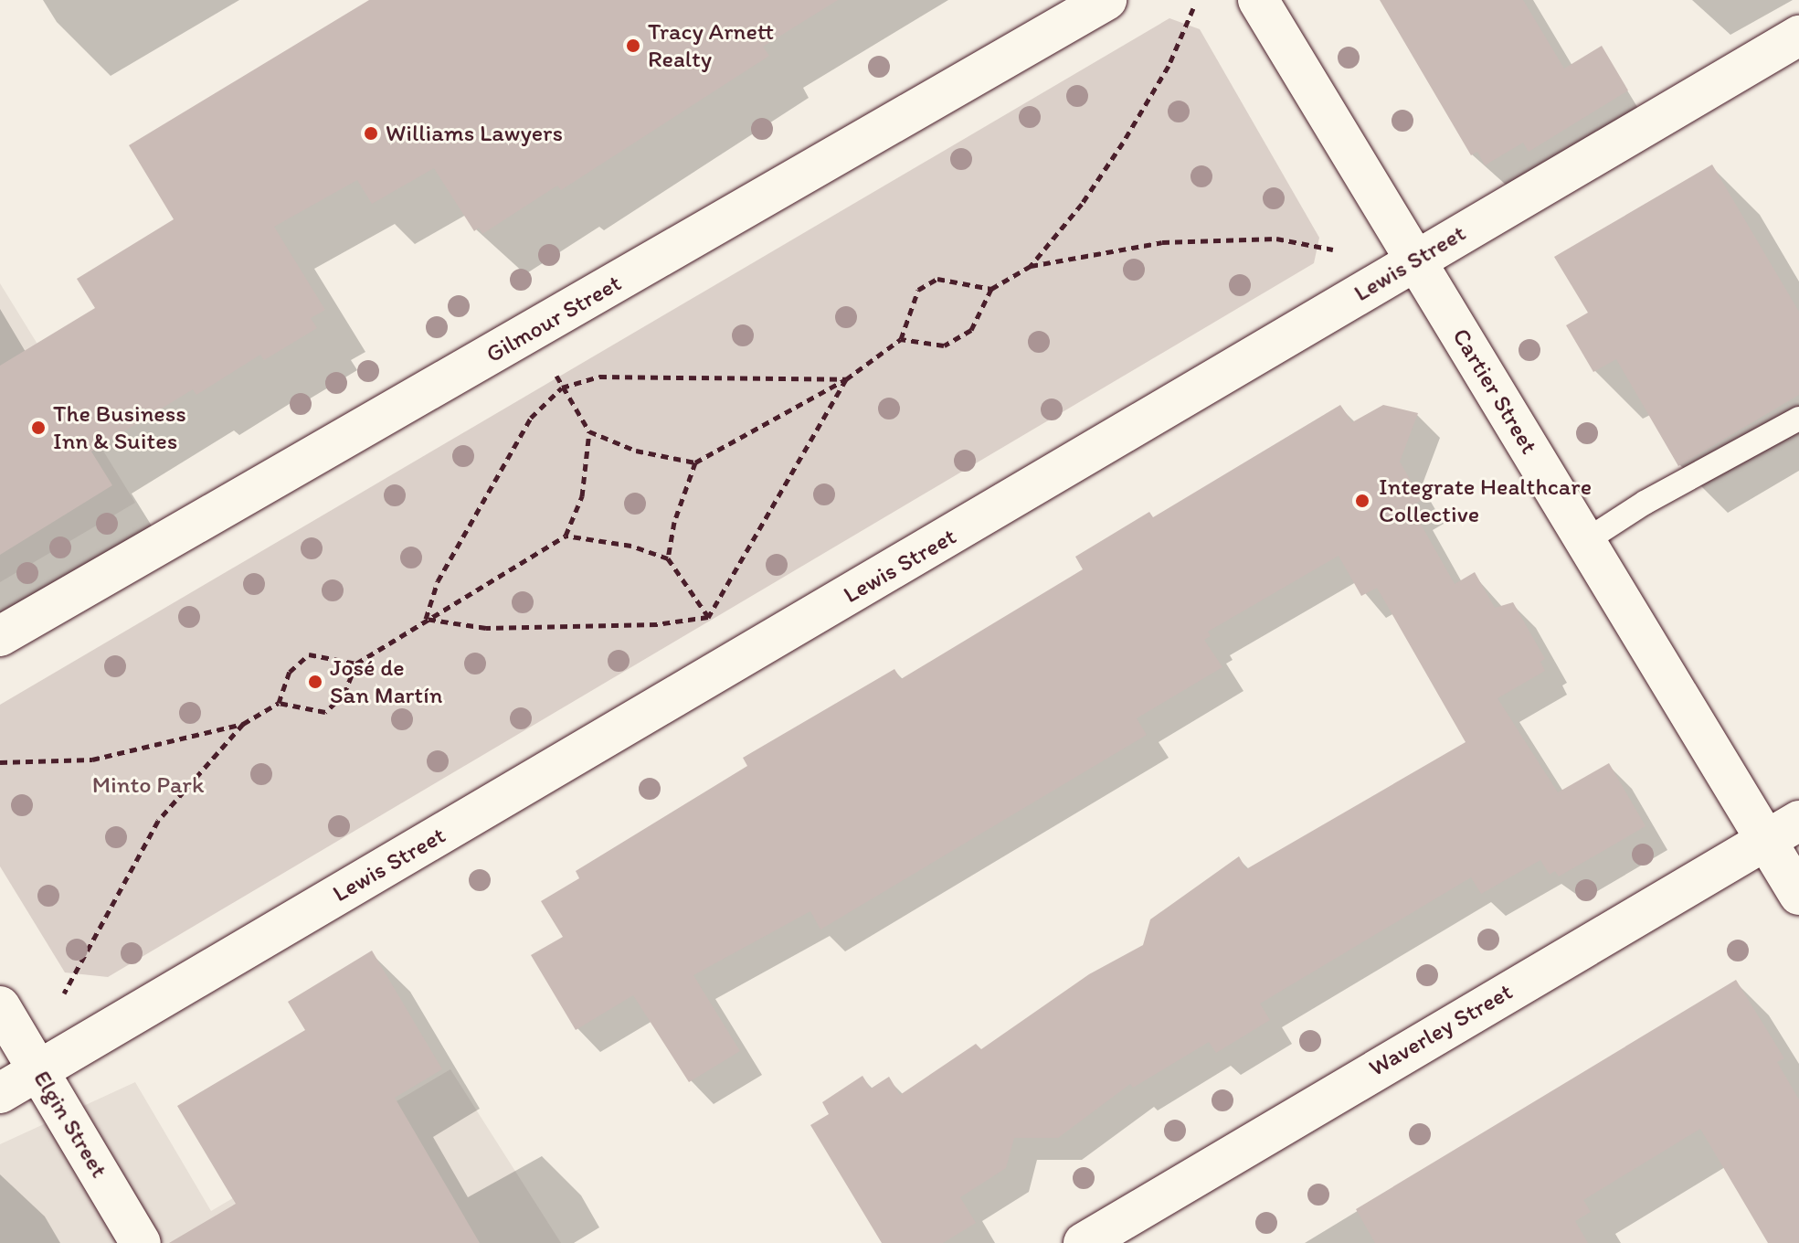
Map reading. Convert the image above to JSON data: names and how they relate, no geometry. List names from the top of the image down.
{
  "streets": {
    "street": [
      "Lewis Street",
      "Gilmour Street",
      "Cartier Street",
      "Waverley Street",
      "Elgin Street"
    ]
  },
  "crossings": [
    ["Lewis Street", "Cartier Street"],
    ["Lewis Street", "Elgin Street"],
    ["Cartier Street", "Waverley Street"]
  ],
  "parks": ["Minto Park"],
  "places": [
    "Tracy Arnett Realty",
    "Williams Lawyers",
    "The Business Inn & Suites",
    "Integrate Healthcare Collective",
    "José de San Martín"
  ]
}
